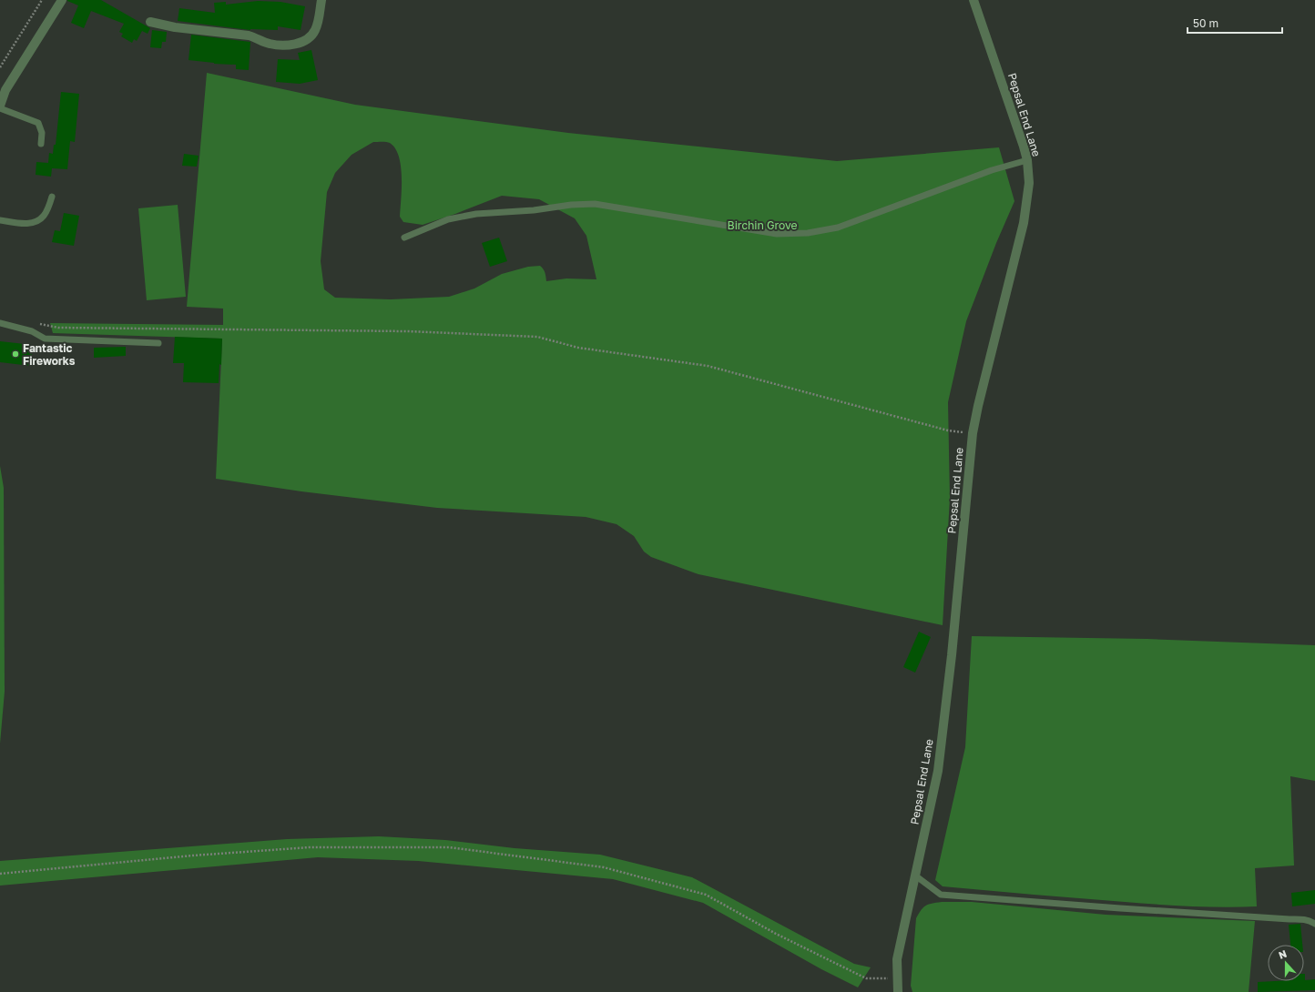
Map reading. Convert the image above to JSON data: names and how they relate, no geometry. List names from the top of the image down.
{
  "streets": {
    "street": ["Pepsal End Lane"]
  },
  "parks": ["Birchin Grove"],
  "places": ["Fantastic Fireworks"],
  "scale_bar": "50 m",
  "north": "top"
}
